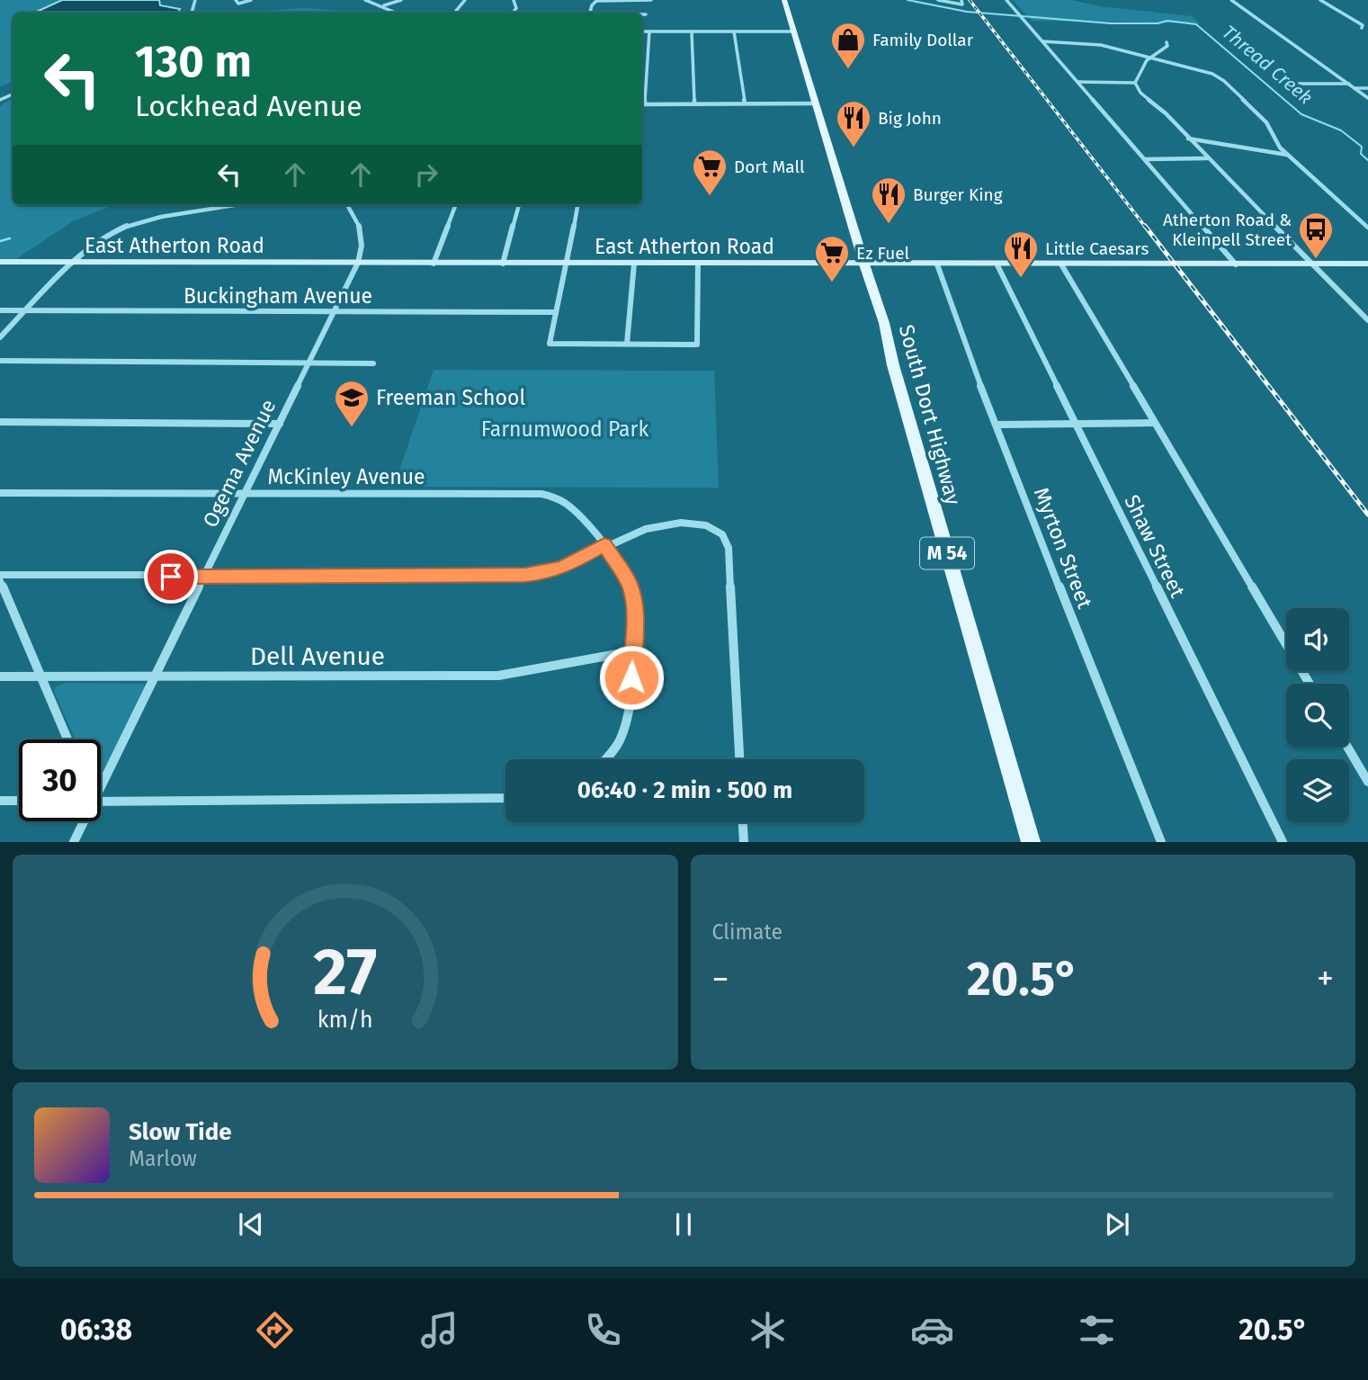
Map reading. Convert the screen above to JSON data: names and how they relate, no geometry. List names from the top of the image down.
{
  "streets": {
    "main road": ["South Dort Highway", "M 54"],
    "street": [
      "East Atherton Road",
      "Buckingham Avenue",
      "Ogema Avenue",
      "McKinley Avenue",
      "Shaw Street",
      "Myrton Street",
      "Dell Avenue"
    ]
  },
  "crossings": [
    ["East Atherton Road", "South Dort Highway"],
    ["East Atherton Road", "Ogema Avenue"],
    ["East Atherton Road", "Shaw Street"],
    ["East Atherton Road", "Myrton Street"],
    ["Buckingham Avenue", "Ogema Avenue"],
    ["Ogema Avenue", "McKinley Avenue"],
    ["Ogema Avenue", "Dell Avenue"]
  ],
  "water": ["Thread Creek"],
  "parks": ["Farnumwood Park"],
  "places": {
    "shop": ["Family Dollar"],
    "restaurant": ["Big John", "Burger King", "Little Caesars"],
    "supermarket": ["Dort Mall", "Ez Fuel"],
    "bus stop": ["Atherton Road & Kleinpell Street"],
    "school or university": ["Freeman School"]
  },
  "page": {
    "turn": ["130 m", "Lockhead Avenue"],
    "limit": "30",
    "trip": "06:40 · 2 min · 500 m",
    "tile": "Climate",
    "heat": ["−", "20.5°", "+"],
    "song": ["Slow Tide", "Marlow"],
    "tabs": ["06:38", "20.5°"],
    "gauge": ["27", "km/h"]
  }
}
